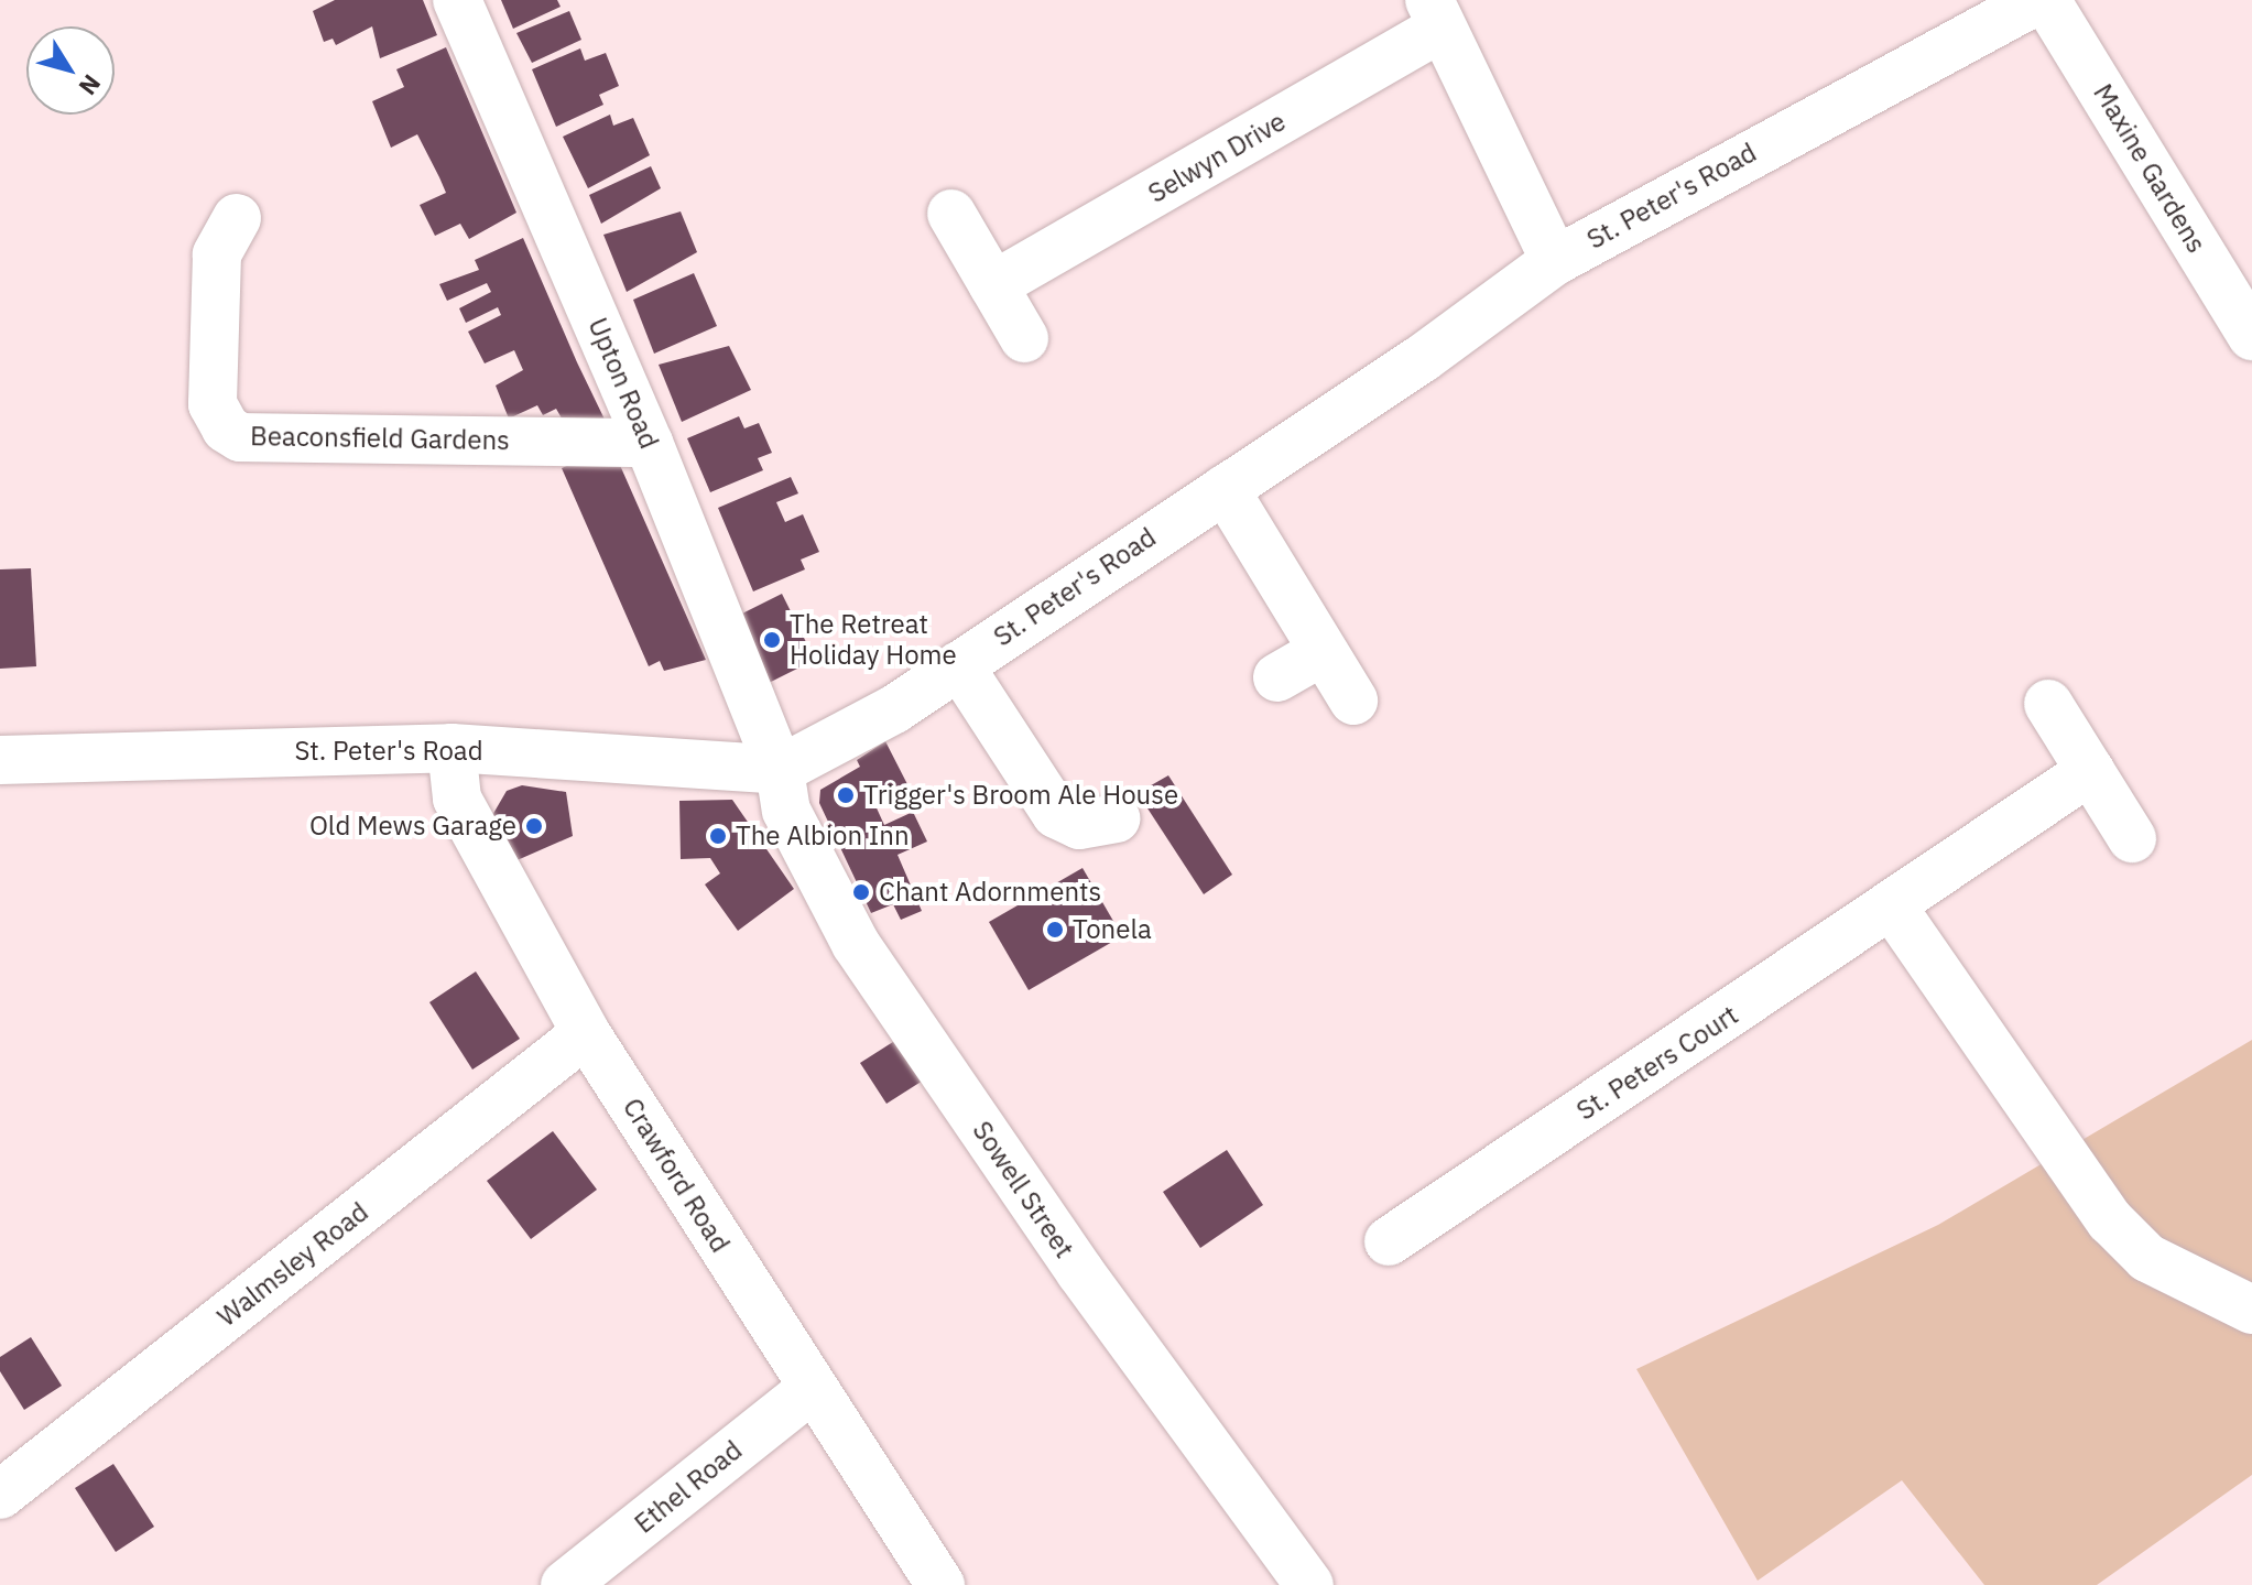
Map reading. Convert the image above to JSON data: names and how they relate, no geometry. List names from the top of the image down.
{
  "streets": {
    "street": [
      "Selwyn Drive",
      "Maxine Gardens",
      "St. Peter's Road",
      "Upton Road",
      "Beaconsfield Gardens",
      "St. Peters Court",
      "Crawford Road",
      "Sowell Street",
      "Walmsley Road",
      "Ethel Road"
    ]
  },
  "crossings": [
    ["Selwyn Drive", "St. Peter's Road"],
    ["St. Peter's Road", "Upton Road"],
    ["St. Peter's Road", "Crawford Road"],
    ["St. Peter's Road", "Sowell Street"],
    ["Upton Road", "Beaconsfield Gardens"],
    ["Upton Road", "Sowell Street"],
    ["Crawford Road", "Walmsley Road"],
    ["Crawford Road", "Ethel Road"]
  ],
  "places": [
    "The Retreat Holiday Home",
    "Trigger's Broom Ale House",
    "Old Mews Garage",
    "The Albion Inn",
    "Chant Adornments",
    "Tonela"
  ],
  "north": "bottom right"
}
